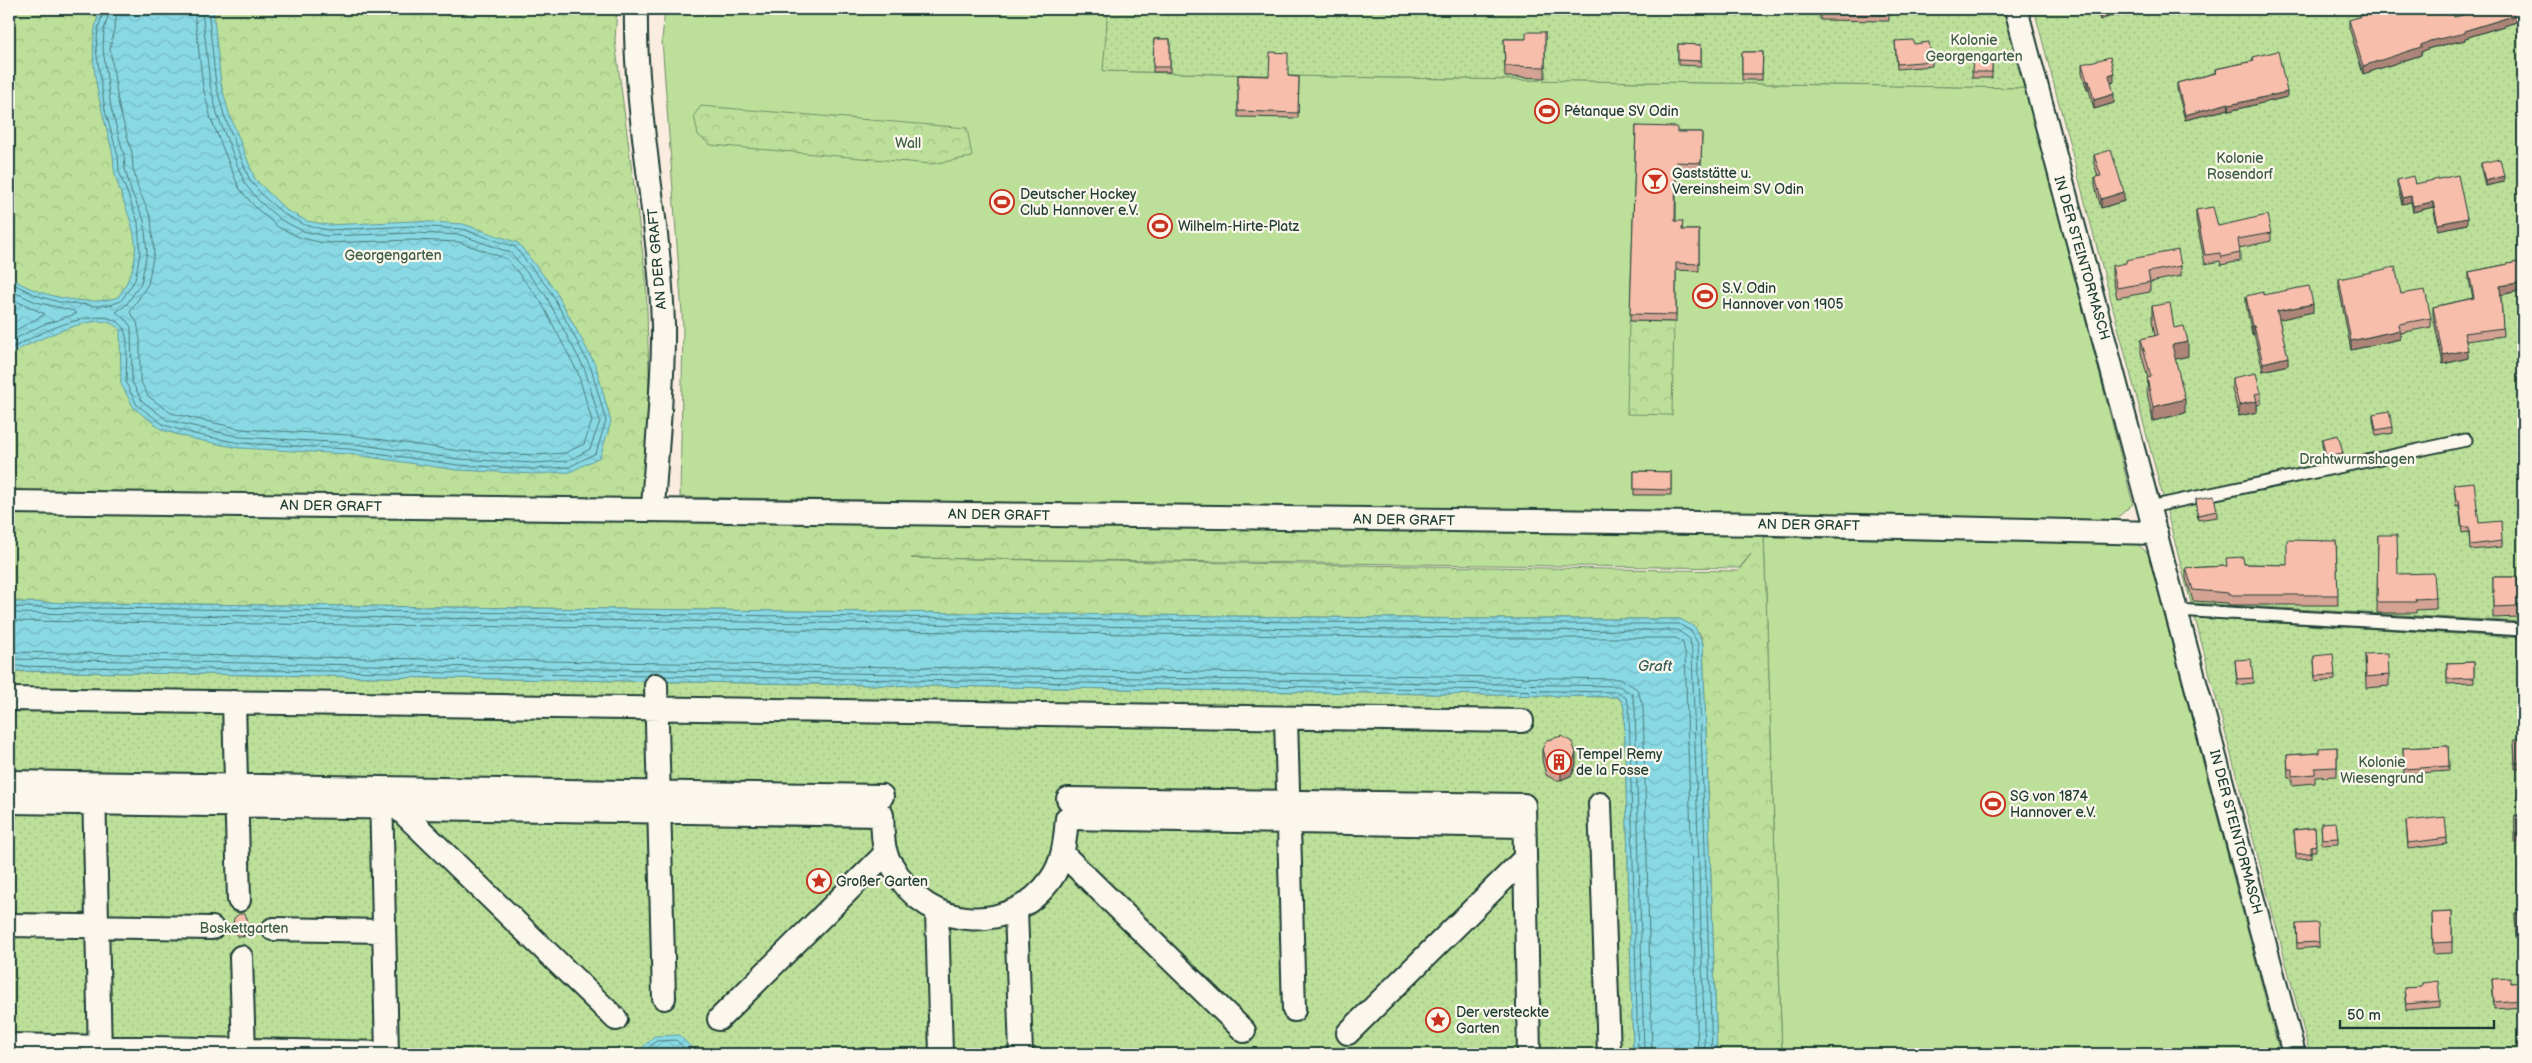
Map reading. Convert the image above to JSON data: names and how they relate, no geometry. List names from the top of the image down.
{
  "streets": {
    "street": ["IN DER STEINTORMASCH", "AN DER GRAFT"]
  },
  "crossings": [
    ["IN DER STEINTORMASCH", "AN DER GRAFT"]
  ],
  "water": ["Graft"],
  "parks": [
    "Kolonie Georgengarten",
    "Wall",
    "Kolonie Rosendorf",
    "Georgengarten",
    "Drahtwurmshagen",
    "Kolonie Wiesengrund",
    "Boskettgarten"
  ],
  "places": {
    "sports": [
      "Pétanque SV Odin",
      "Deutscher Hockey Club Hannover e.V.",
      "Wilhelm-Hirte-Platz",
      "S.V. Odin Hannover von 1905",
      "SG von 1874 Hannover e.V."
    ],
    "bar": ["Gaststätte u. Vereinsheim SV Odin"],
    "building": ["Tempel Remy de la Fosse"],
    "place": ["Großer Garten", "Der versteckte Garten"]
  },
  "scale_bar": "50 m"
}
